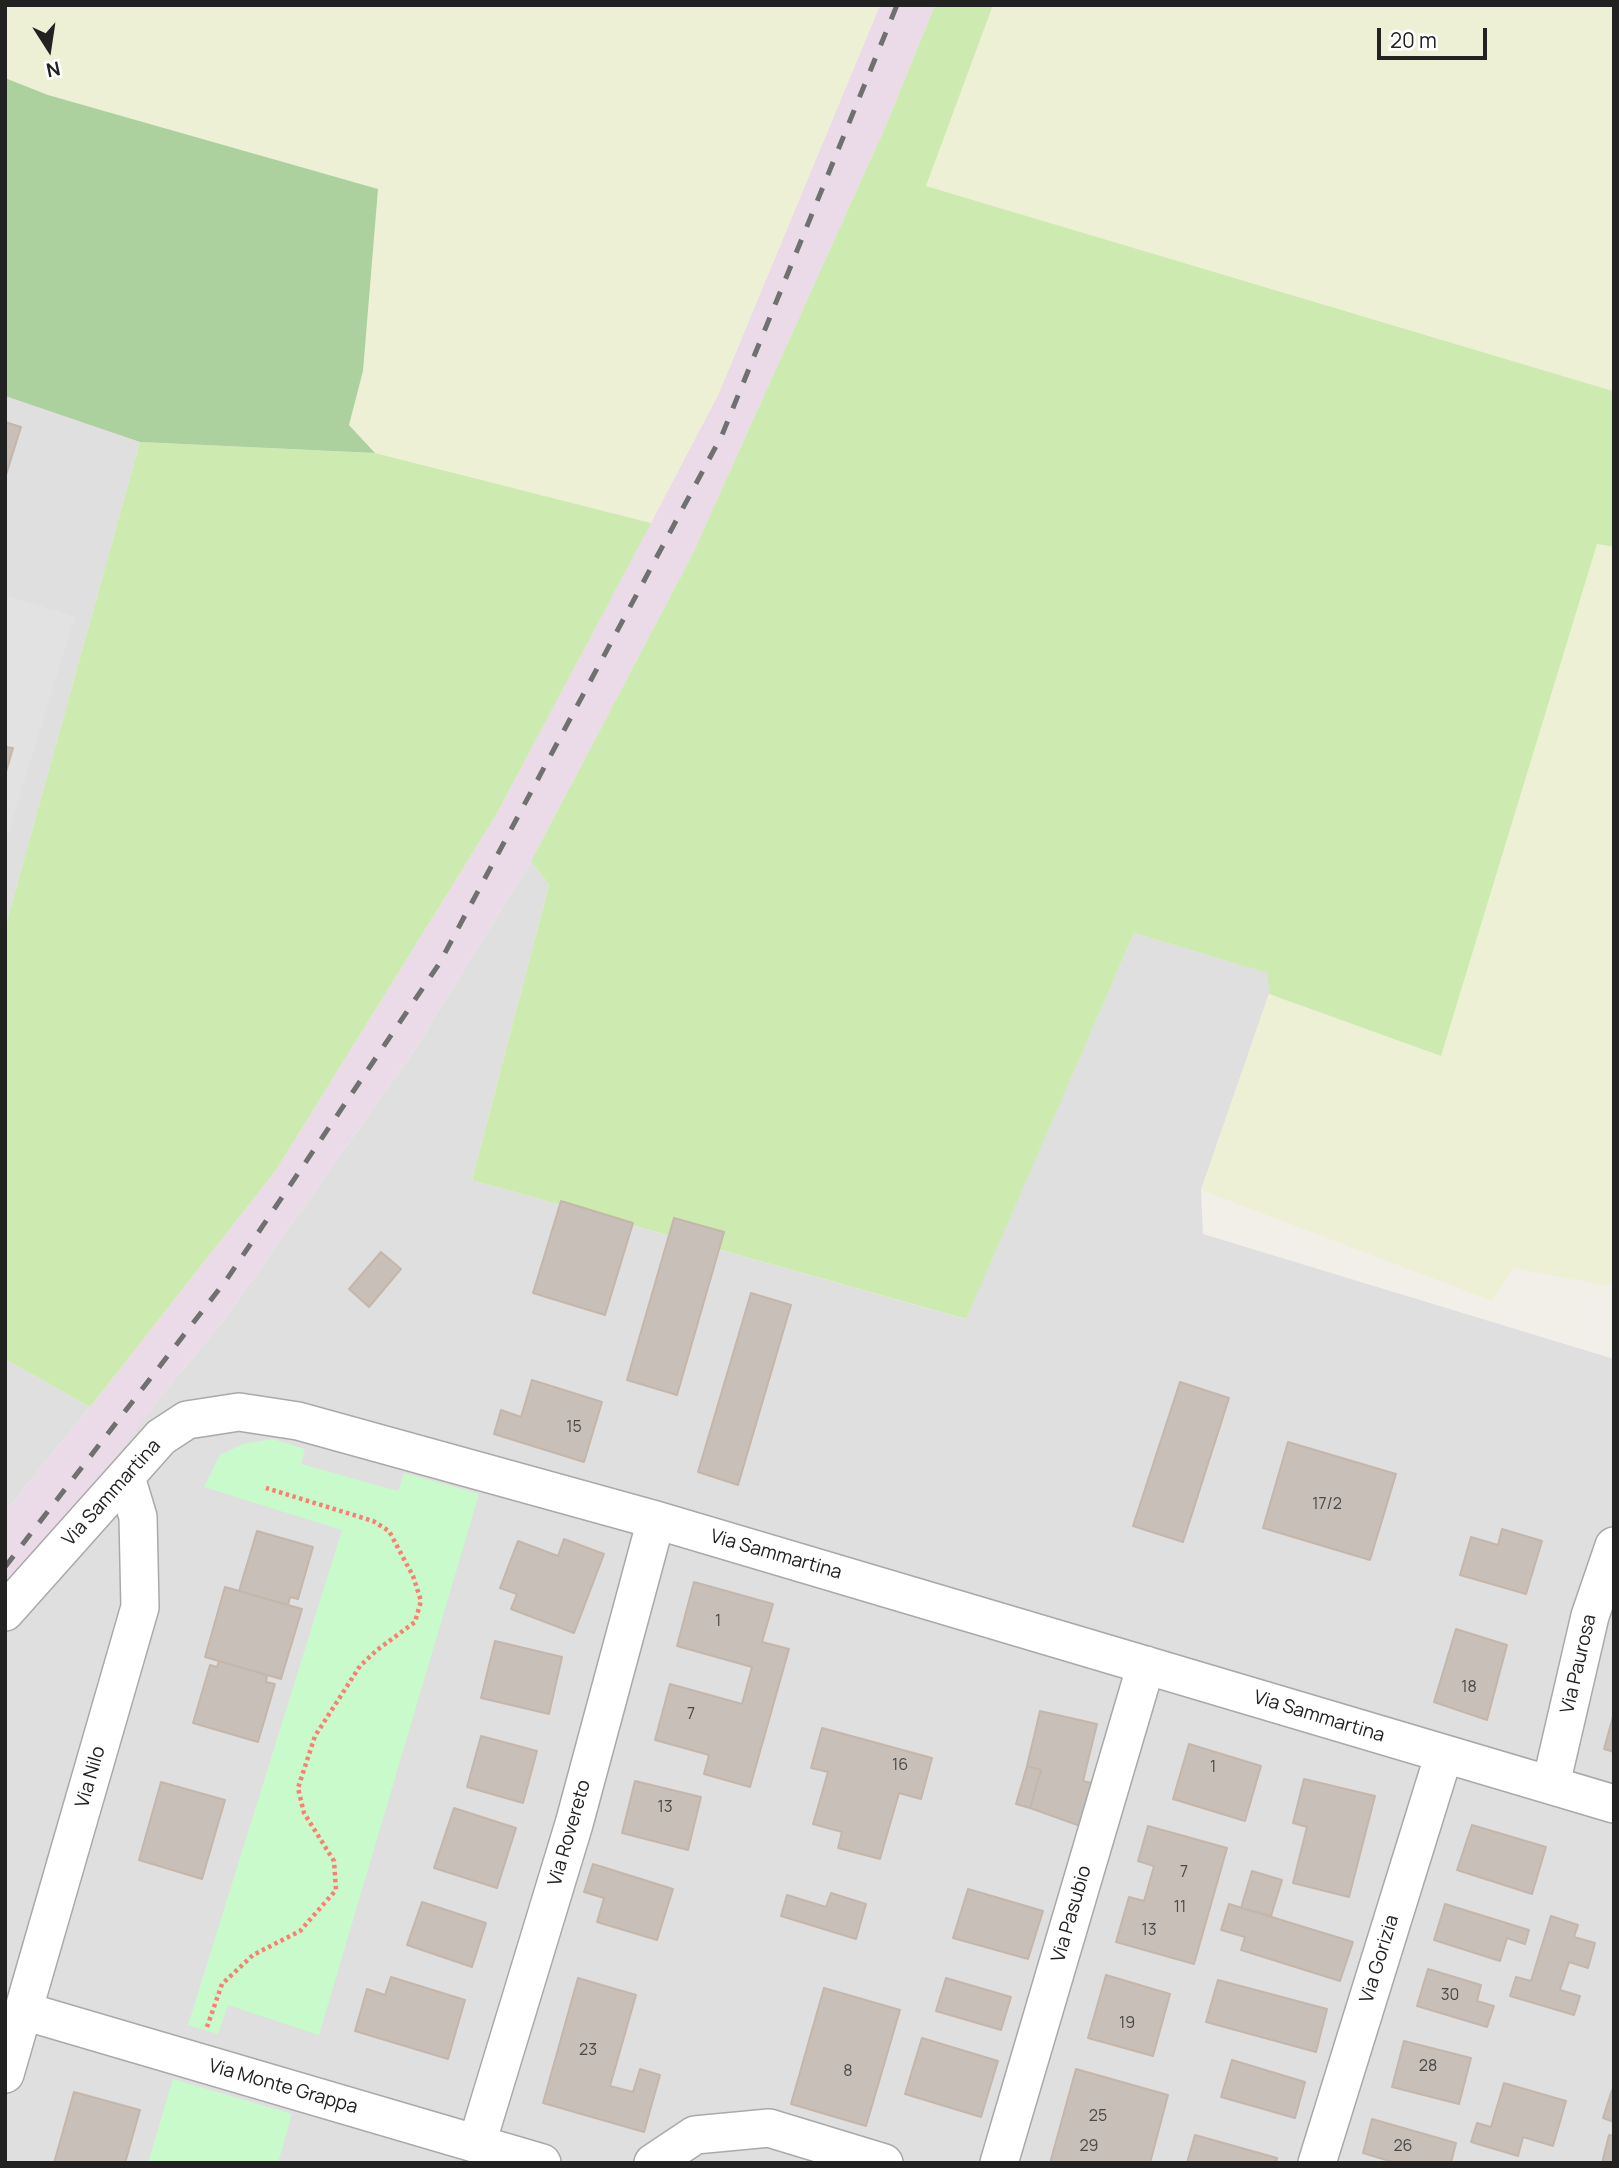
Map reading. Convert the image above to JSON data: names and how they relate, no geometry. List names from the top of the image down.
{
  "streets": {
    "street": [
      "Via Sammartina",
      "Via Paurosa",
      "Via Nilo",
      "Via Rovereto",
      "Via Pasubio",
      "Via Gorizia",
      "Via Monte Grappa"
    ]
  },
  "crossings": [
    ["Via Sammartina", "Via Paurosa"],
    ["Via Sammartina", "Via Nilo"],
    ["Via Sammartina", "Via Rovereto"],
    ["Via Sammartina", "Via Pasubio"],
    ["Via Sammartina", "Via Gorizia"],
    ["Via Nilo", "Via Monte Grappa"],
    ["Via Rovereto", "Via Monte Grappa"]
  ],
  "house_numbers": [
    "15",
    "17/2",
    "1",
    "18",
    "7",
    "16",
    "1",
    "13",
    "7",
    "11",
    "13",
    "30",
    "19",
    "23",
    "28",
    "8",
    "25",
    "29",
    "26"
  ],
  "scale_bar": "20 m",
  "north": "bottom"
}
